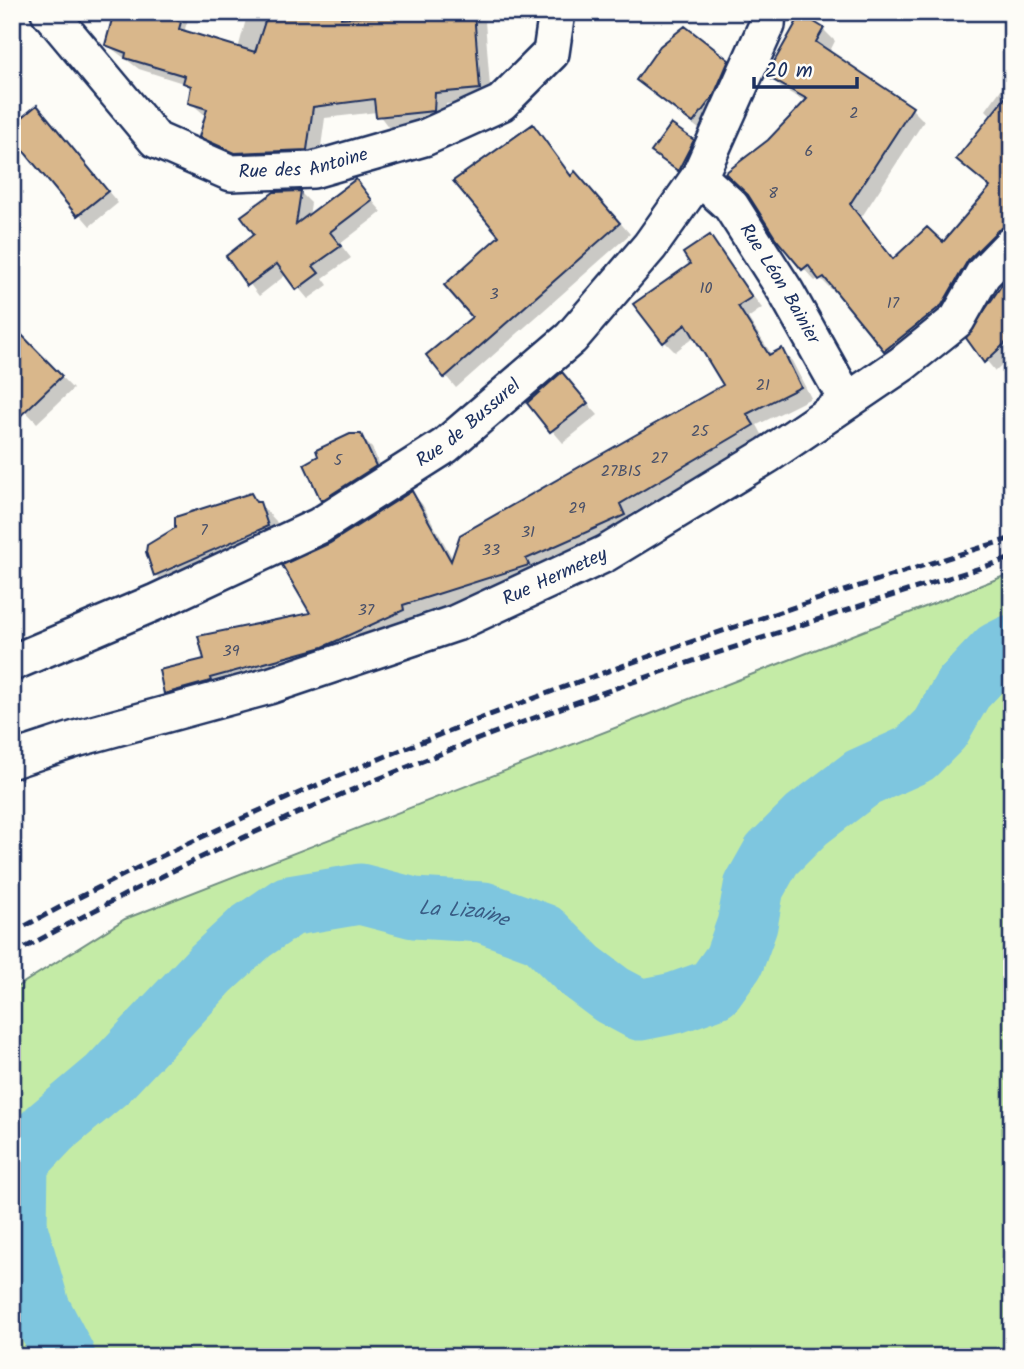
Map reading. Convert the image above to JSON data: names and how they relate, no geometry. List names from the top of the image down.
{
  "streets": {
    "street": [
      "Rue des Antoine",
      "Rue Léon Bainier",
      "Rue de Bussurel",
      "Rue Hermetey"
    ]
  },
  "crossings": [
    ["Rue Léon Bainier", "Rue de Bussurel"],
    ["Rue Léon Bainier", "Rue Hermetey"]
  ],
  "water": ["La Lizaine"],
  "house_numbers": [
    "2",
    "6",
    "8",
    "10",
    "3",
    "17",
    "21",
    "25",
    "27",
    "5",
    "27BIS",
    "29",
    "7",
    "31",
    "33",
    "37",
    "39"
  ],
  "scale_bar": "20 m"
}
